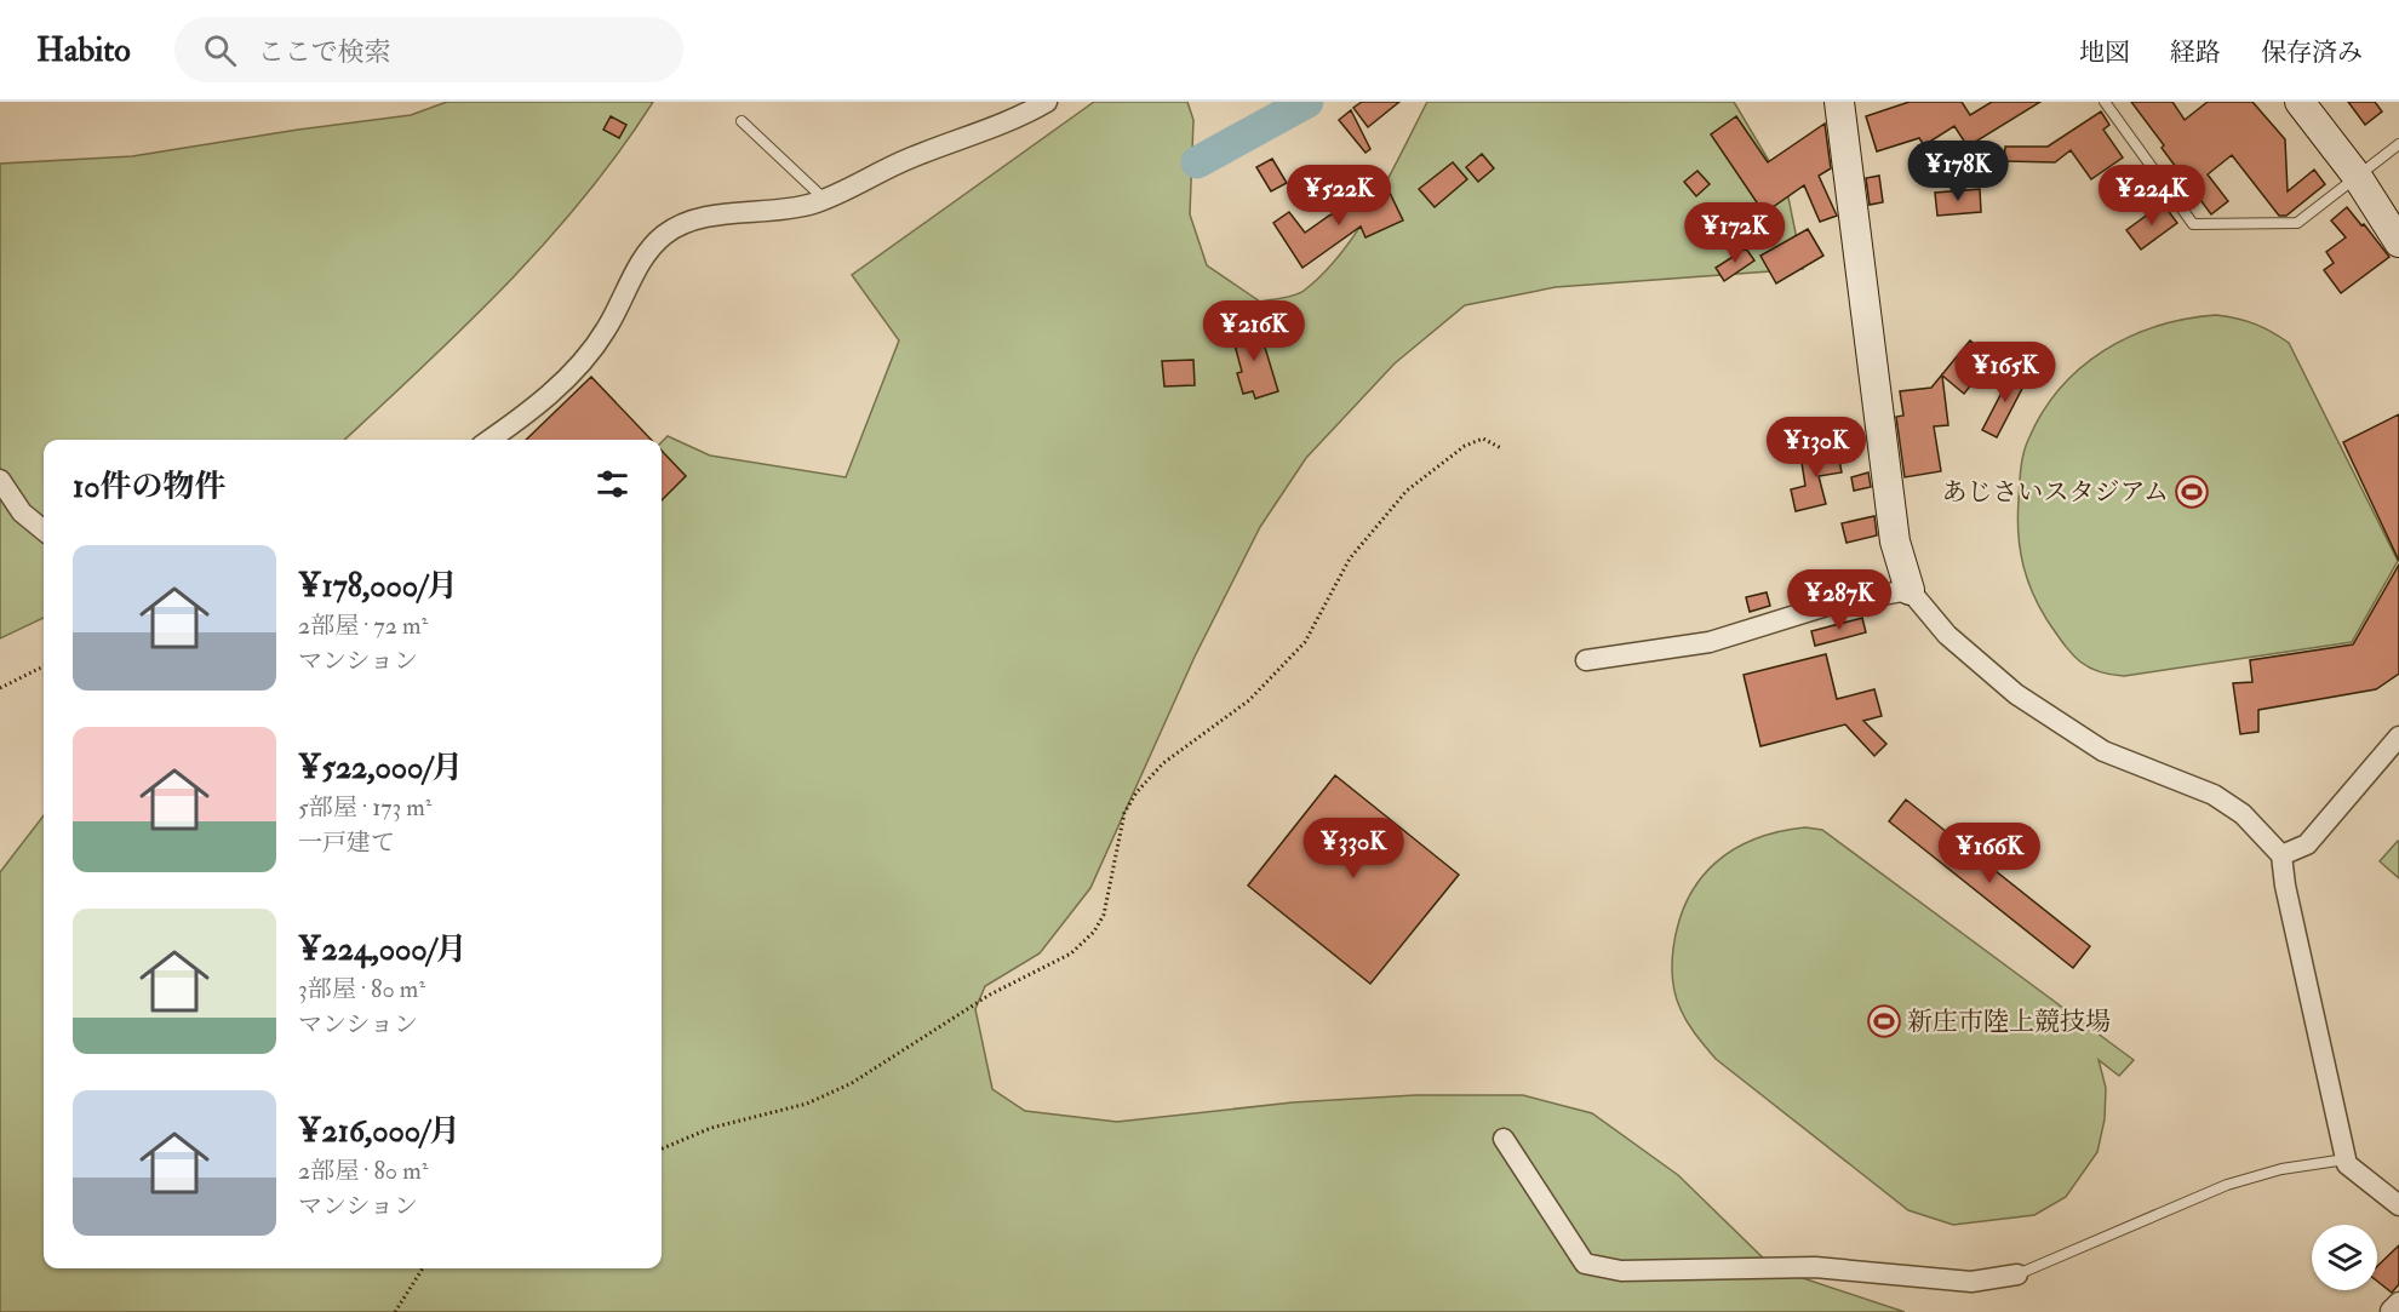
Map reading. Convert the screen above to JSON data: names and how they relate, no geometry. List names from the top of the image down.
{
  "places": {
    "sports": ["あじさいスタジアム", "新庄市陸上競技場"]
  },
  "page": {
    "header": "Habito",
    "search": "ここで検索",
    "nav": ["地図", "経路", "保存済み"],
    "price": [
      "¥178K",
      "¥522K",
      "¥224K",
      "¥172K",
      "¥216K",
      "¥165K",
      "¥130K",
      "¥287K",
      "¥330K",
      "¥166K"
    ],
    "heading": "10件の物件",
    "list": [
      {
        "name": "¥178,000/月",
        "note": "2部屋 · 72 m² · マンション"
      },
      {
        "name": "¥522,000/月",
        "note": "5部屋 · 173 m² · 一戸建て"
      },
      {
        "name": "¥224,000/月",
        "note": "3部屋 · 80 m² · マンション"
      },
      {
        "name": "¥216,000/月",
        "note": "2部屋 · 80 m² · マンション"
      }
    ]
  }
}
